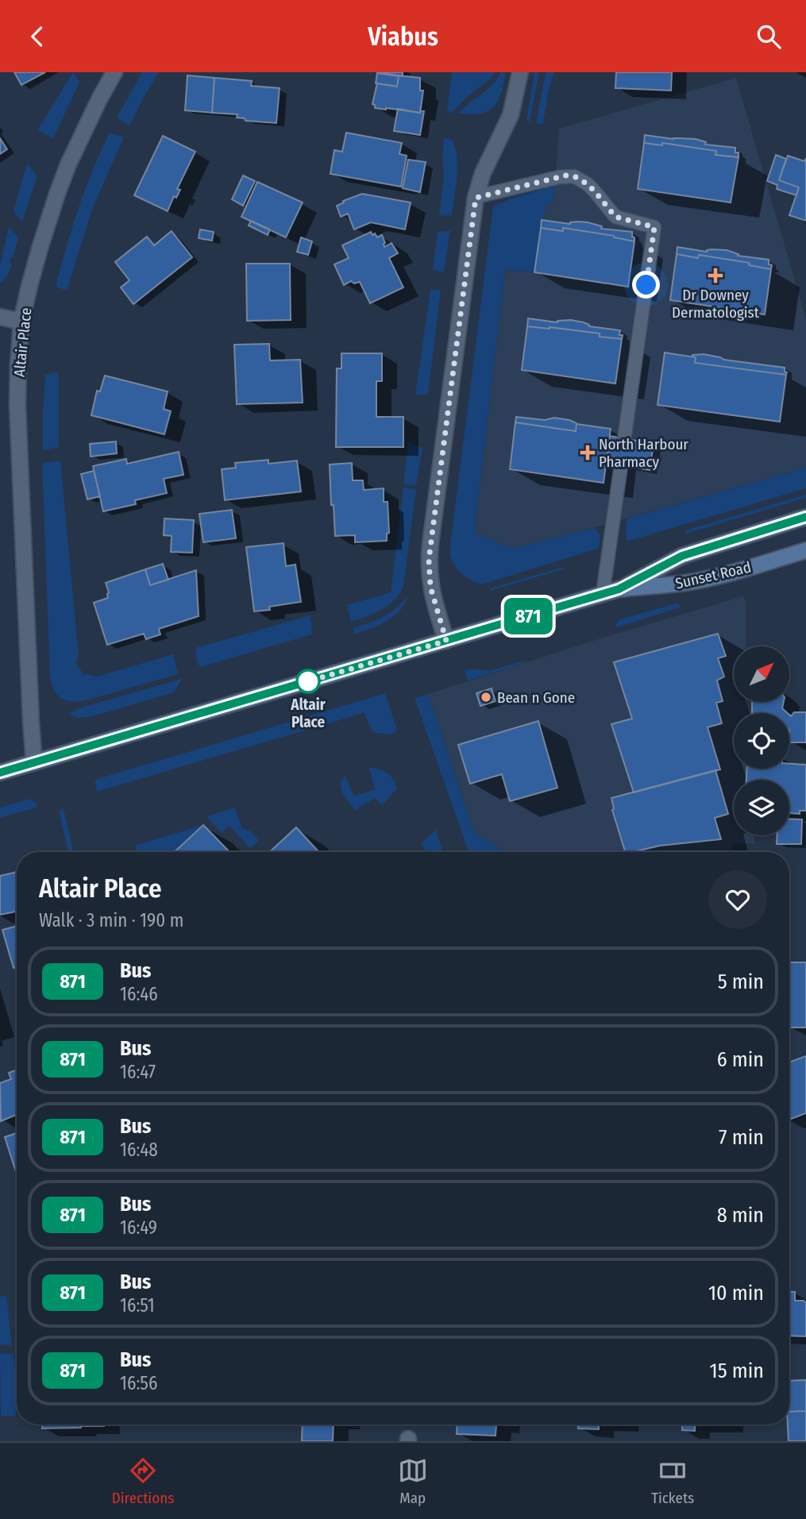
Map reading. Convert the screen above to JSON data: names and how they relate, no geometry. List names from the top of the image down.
{
  "streets": {
    "main road": ["Sunset Road"],
    "street": ["Altair Place"]
  },
  "crossings": [
    ["Altair Place", "Sunset Road"]
  ],
  "places": {
    "health": ["Dr Downey Dermatologist", "North Harbour Pharmacy"],
    "other": ["Altair Place", "Bean n Gone"]
  },
  "lines": ["bus line 871"],
  "north": "top right",
  "page": {
    "header": "Viabus",
    "on_map": "871",
    "heading": ["Altair Place", "Walk · 3 min · 190 m"],
    "list": [
      {
        "mark": "871",
        "name": "Bus",
        "note": "16:46",
        "value": "5 min"
      },
      {
        "mark": "871",
        "name": "Bus",
        "note": "16:47",
        "value": "6 min"
      },
      {
        "mark": "871",
        "name": "Bus",
        "note": "16:48",
        "value": "7 min"
      },
      {
        "mark": "871",
        "name": "Bus",
        "note": "16:49",
        "value": "8 min"
      },
      {
        "mark": "871",
        "name": "Bus",
        "note": "16:51",
        "value": "10 min"
      },
      {
        "mark": "871",
        "name": "Bus",
        "note": "16:56",
        "value": "15 min"
      }
    ],
    "tabs": ["Directions", "Map", "Tickets"]
  }
}
